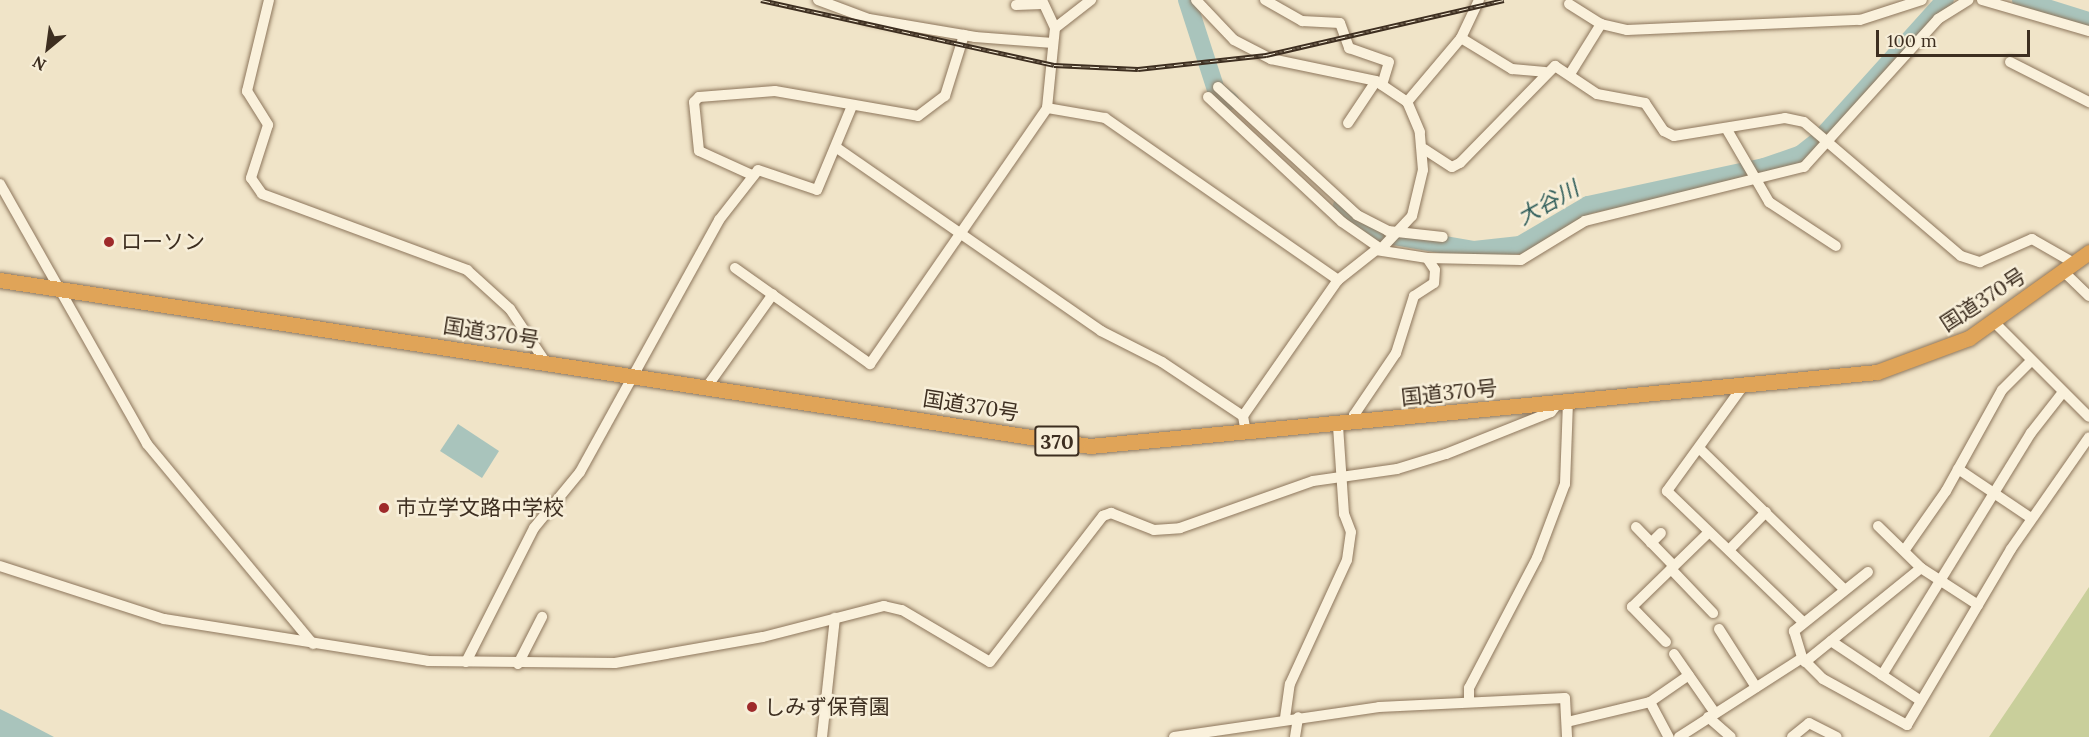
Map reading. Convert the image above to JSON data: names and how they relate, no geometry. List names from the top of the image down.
{
  "streets": {
    "highway": ["国道370号", "370"]
  },
  "water": ["大谷川"],
  "places": ["ローソン", "市立学文路中学校", "しみず保育園"],
  "scale_bar": "100 m",
  "north": "bottom left"
}
